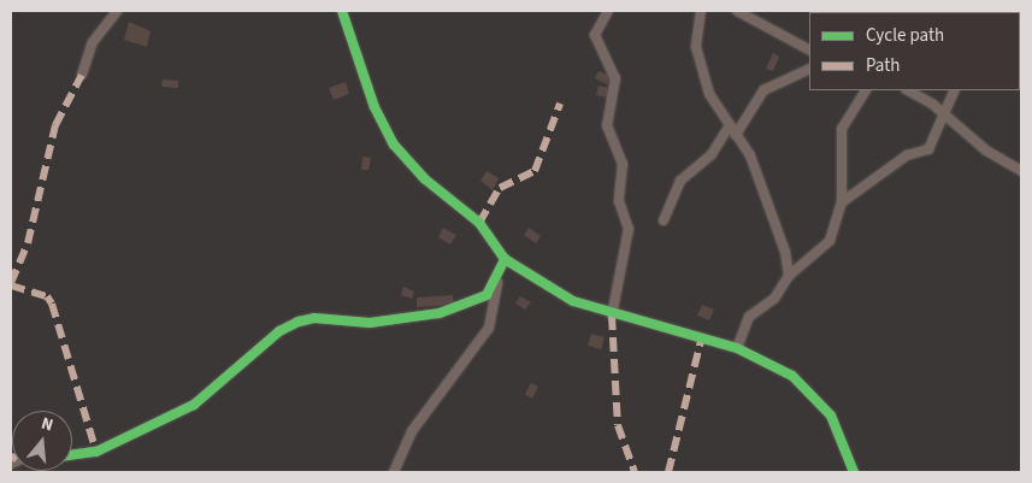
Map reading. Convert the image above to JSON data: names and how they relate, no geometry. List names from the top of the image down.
{
  "legend": ["Cycle path", "Path"],
  "north": "top"
}
